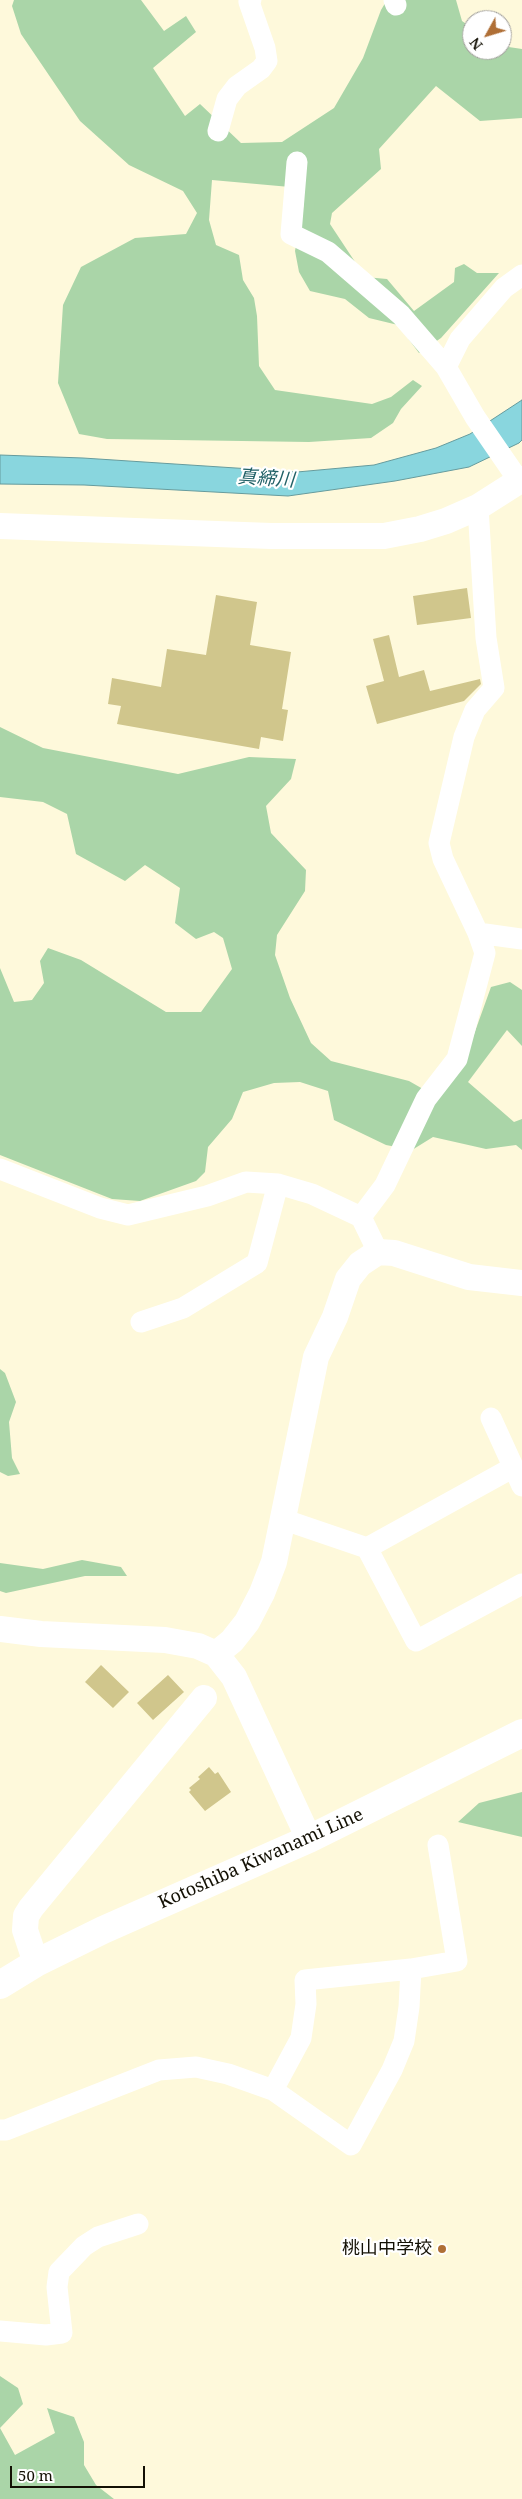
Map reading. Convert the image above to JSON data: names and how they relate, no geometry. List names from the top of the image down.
{
  "streets": {
    "main road": ["Kotoshiba Kiwanami Line"]
  },
  "water": ["真締川"],
  "places": ["桃山中学校"],
  "scale_bar": "50 m",
  "north": "bottom left"
}
